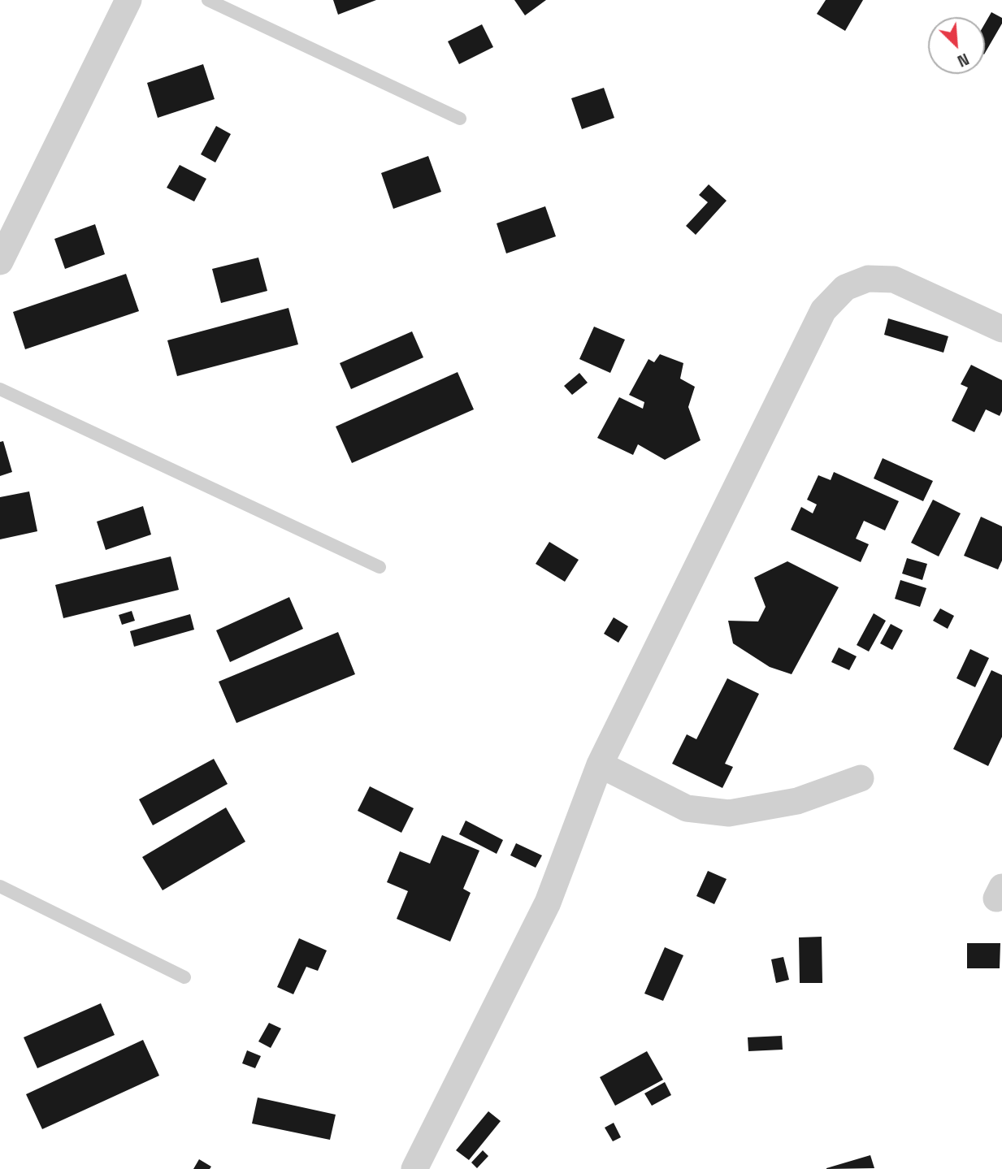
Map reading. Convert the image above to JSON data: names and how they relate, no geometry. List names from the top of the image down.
{
  "north": "bottom right"
}
